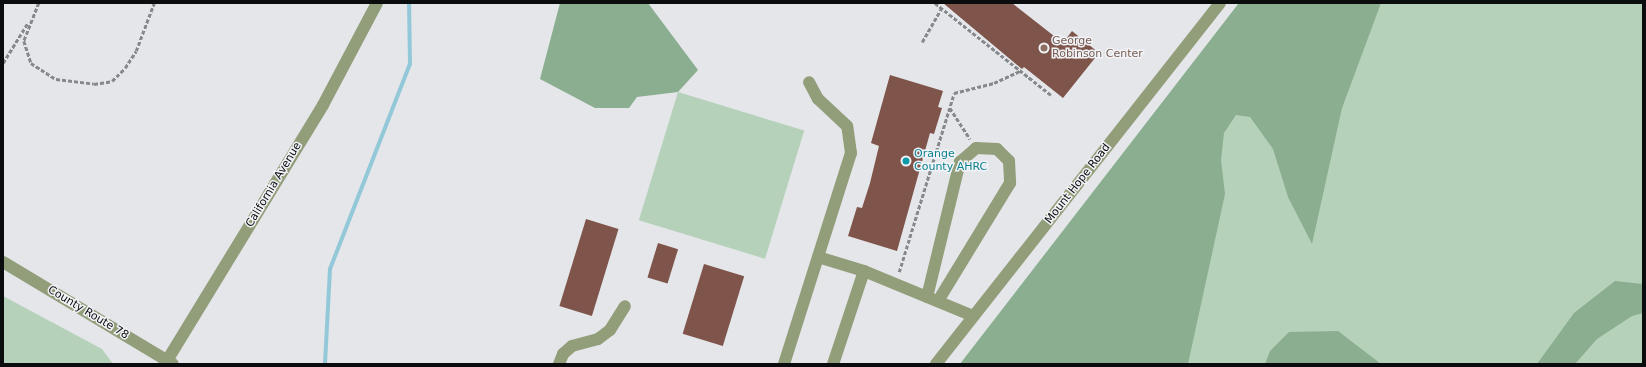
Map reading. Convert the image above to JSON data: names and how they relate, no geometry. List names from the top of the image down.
{
  "streets": {
    "street": ["Mount Hope Road", "California Avenue", "County Route 78"]
  },
  "crossings": [
    ["California Avenue", "County Route 78"]
  ],
  "places": ["George Robinson Center", "Orange County AHRC"]
}
